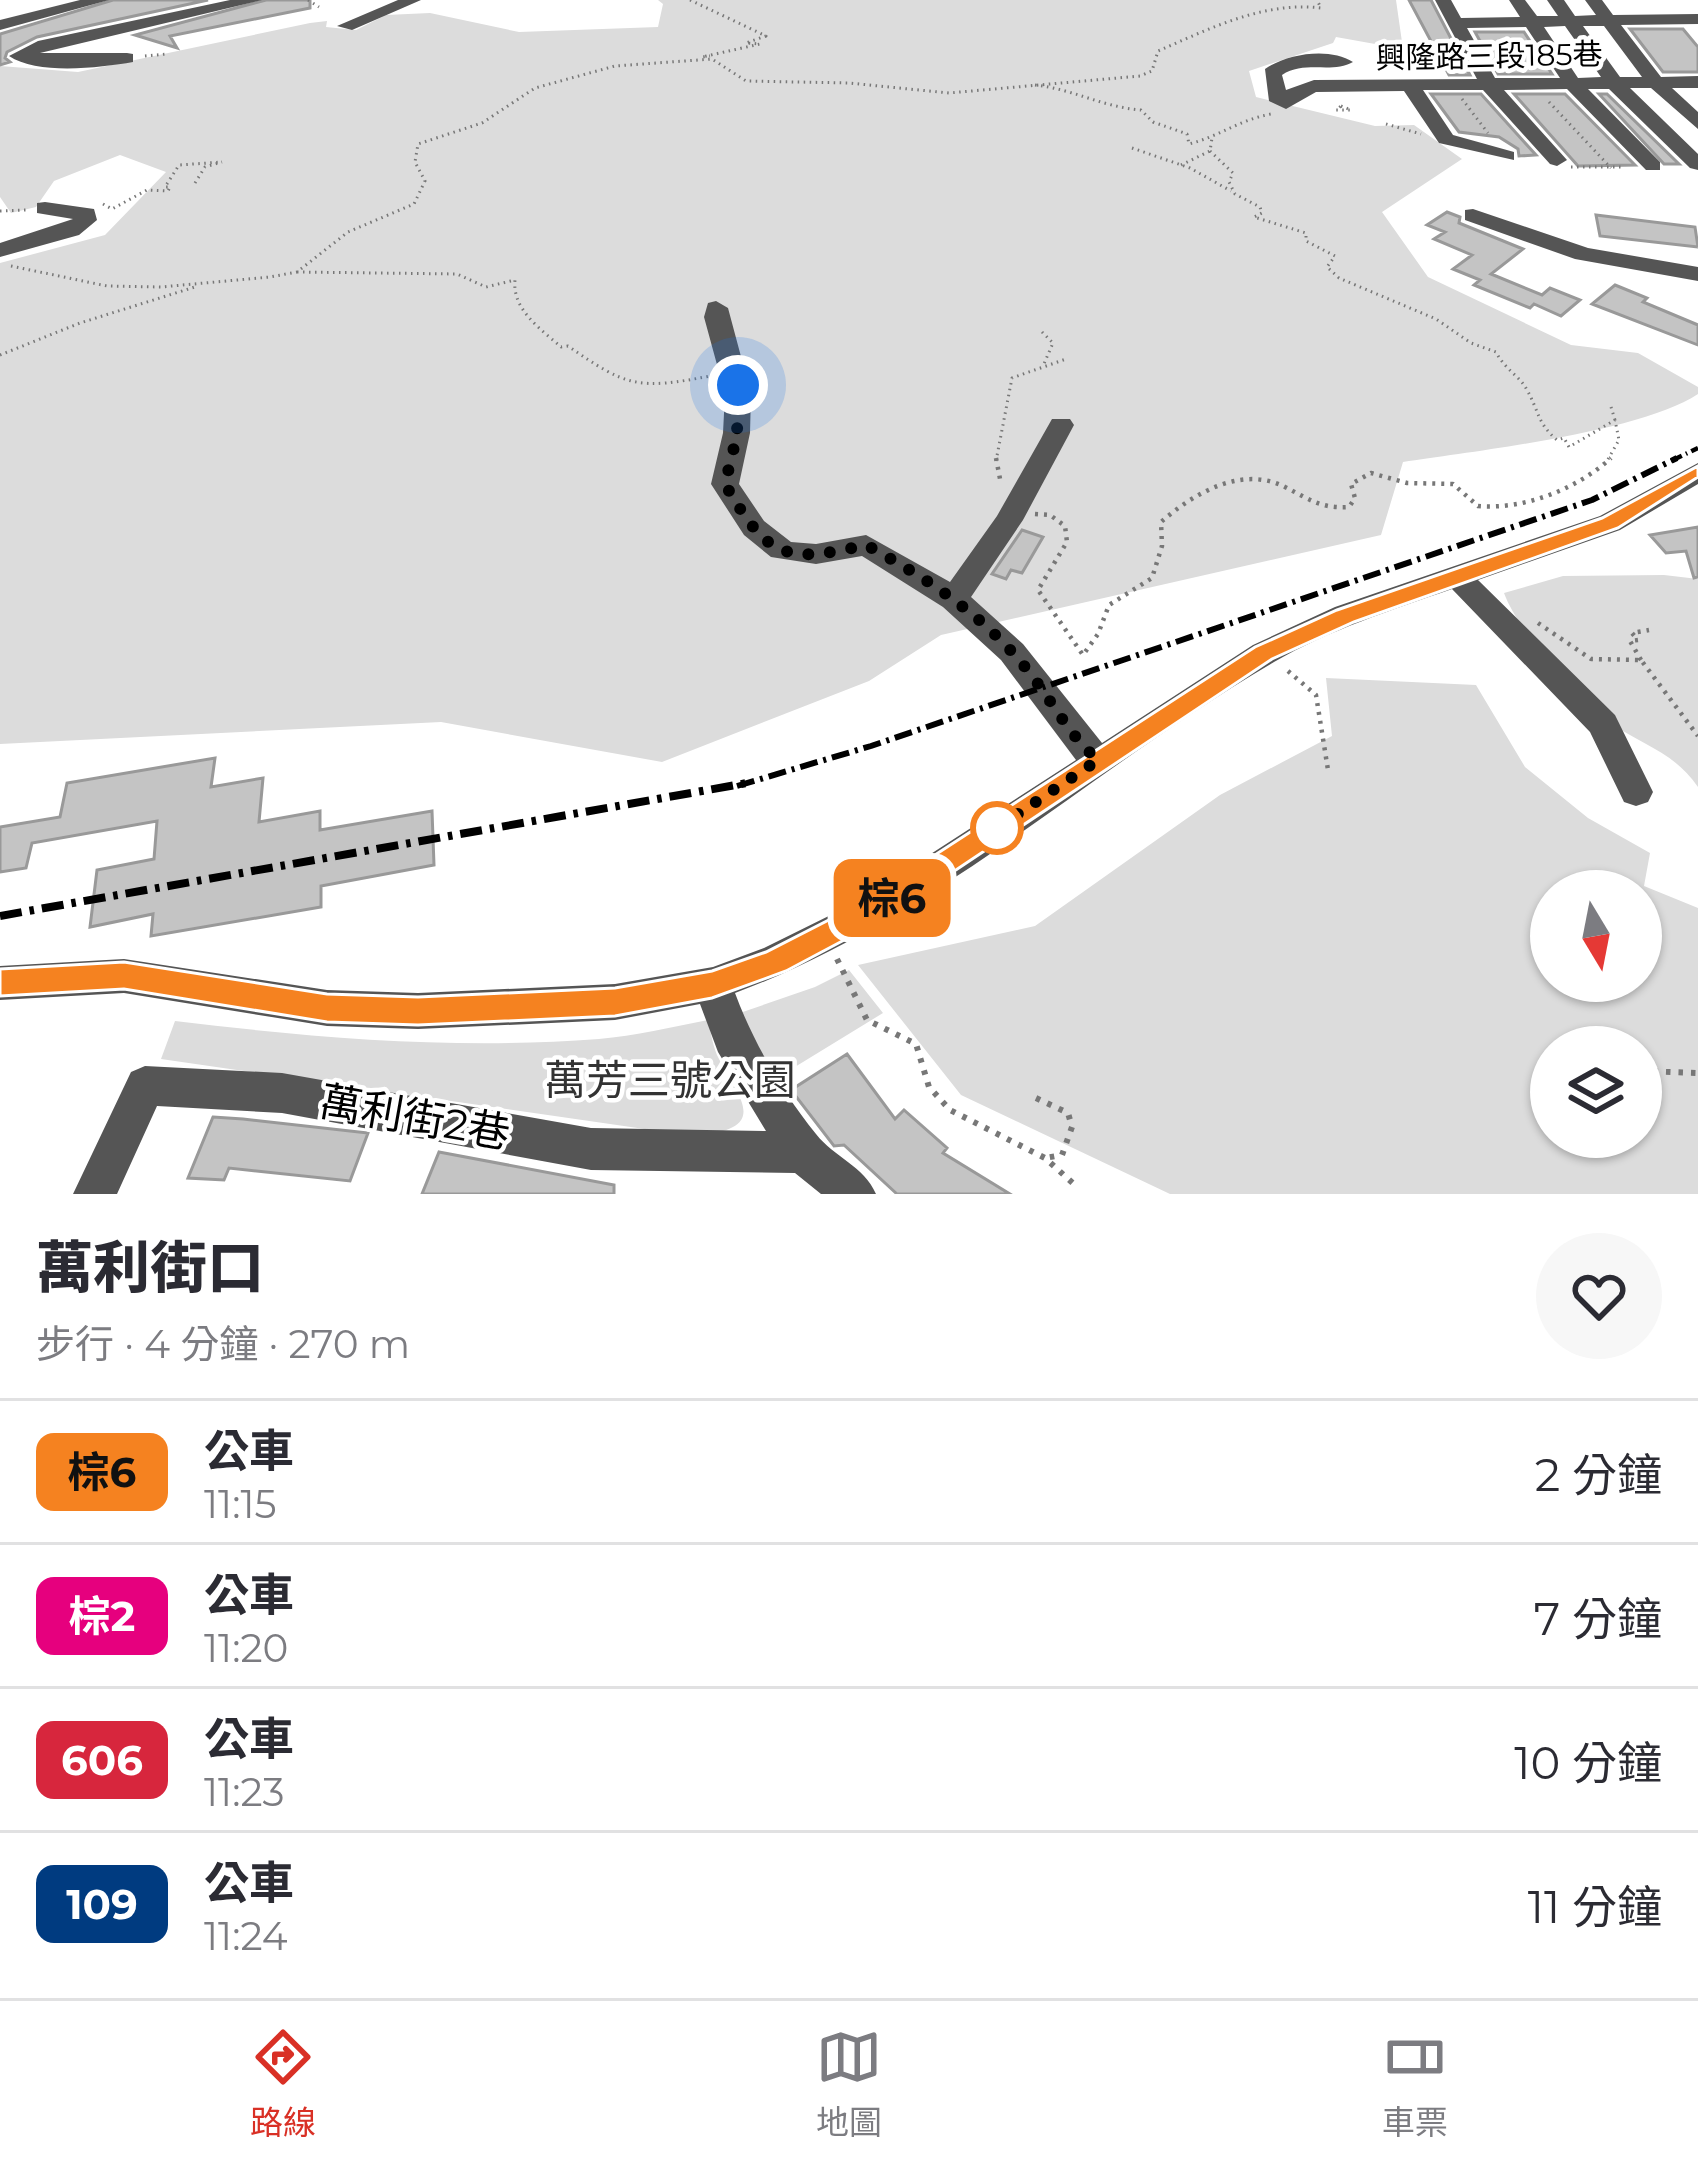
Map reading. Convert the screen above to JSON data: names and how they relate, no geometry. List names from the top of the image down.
{
  "streets": {
    "street": ["興隆路三段185巷", "萬利街2巷"]
  },
  "parks": ["萬芳三號公園"],
  "lines": ["bus line 棕6"],
  "north": "bottom",
  "page": {
    "on_map": "棕6",
    "heading": ["萬利街口", "步行 · 4 分鐘 · 270 m"],
    "list": [
      {
        "mark": "棕6",
        "name": "公車",
        "note": "11:15",
        "value": "2 分鐘"
      },
      {
        "mark": "棕2",
        "name": "公車",
        "note": "11:20",
        "value": "7 分鐘"
      },
      {
        "mark": "606",
        "name": "公車",
        "note": "11:23",
        "value": "10 分鐘"
      },
      {
        "mark": "109",
        "name": "公車",
        "note": "11:24",
        "value": "11 分鐘"
      }
    ],
    "tabs": ["路線", "地圖", "車票"]
  }
}
